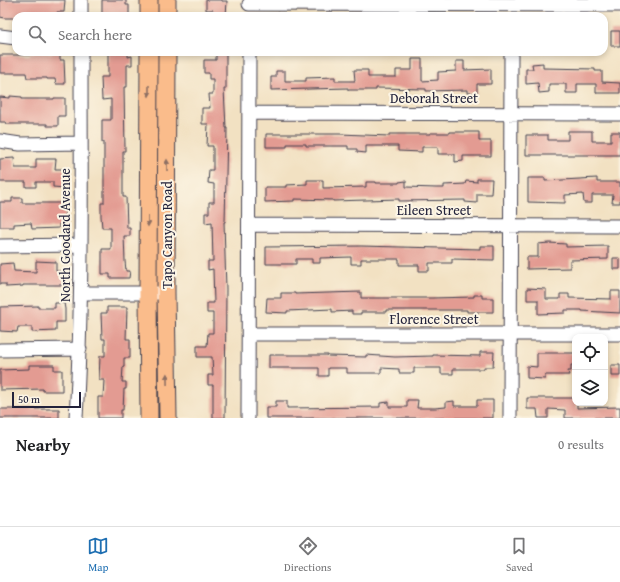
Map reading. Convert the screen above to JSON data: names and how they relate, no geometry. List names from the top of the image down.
{
  "streets": {
    "main road": ["Tapo Canyon Road"],
    "street": [
      "Deborah Street",
      "Eileen Street",
      "North Goodard Avenue",
      "Florence Street"
    ]
  },
  "scale_bar": "50 m",
  "page": {
    "search": "Search here",
    "scale": "50 m",
    "heading": ["Nearby", "0 results"],
    "nav": ["Map", "Directions", "Saved"]
  }
}
